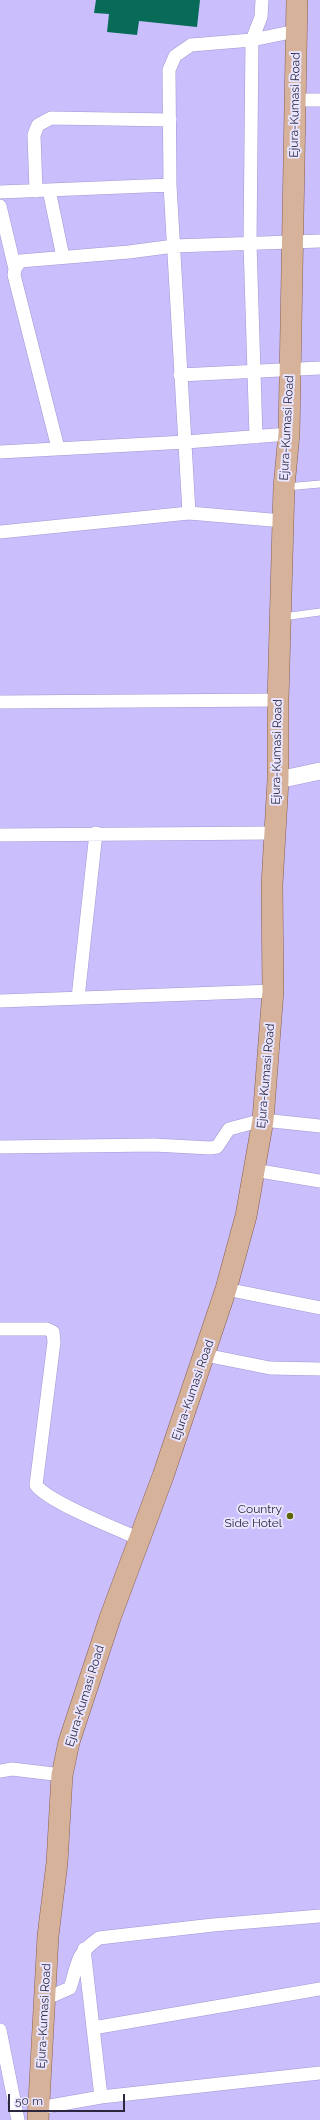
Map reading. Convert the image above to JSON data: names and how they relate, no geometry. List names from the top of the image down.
{
  "streets": {
    "main road": ["Ejura-Kumasi Road"]
  },
  "places": ["Country Side Hotel"],
  "scale_bar": "50 m"
}
